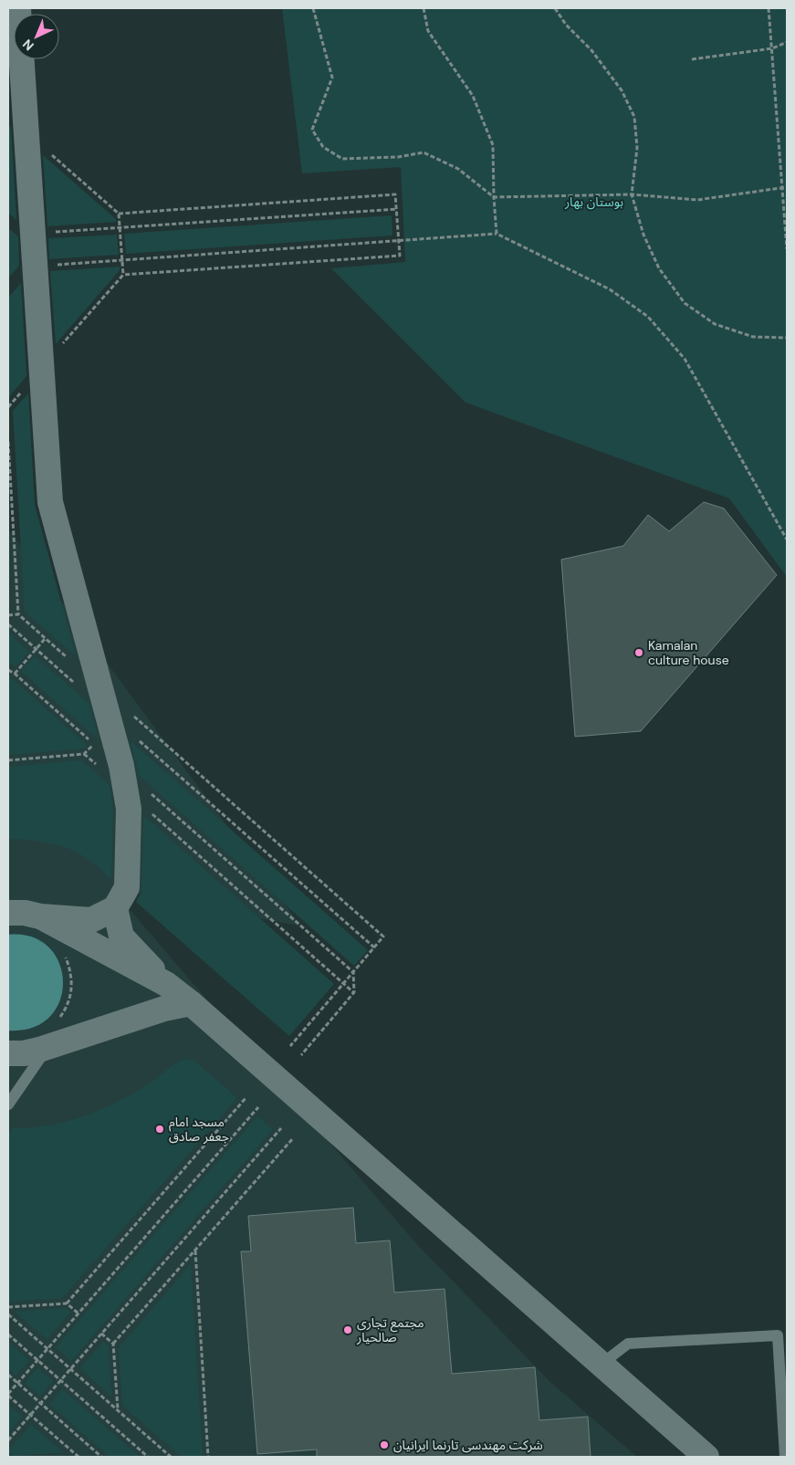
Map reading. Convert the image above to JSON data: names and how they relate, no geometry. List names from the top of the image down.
{
  "parks": ["بوستان بهار"],
  "places": [
    "Kamalan culture house",
    "مسجد امام جعفر صادق",
    "مجتمع تجاری صالحیار",
    "شرکت مهندسی تارنما ایرانیان"
  ],
  "north": "bottom left"
}
